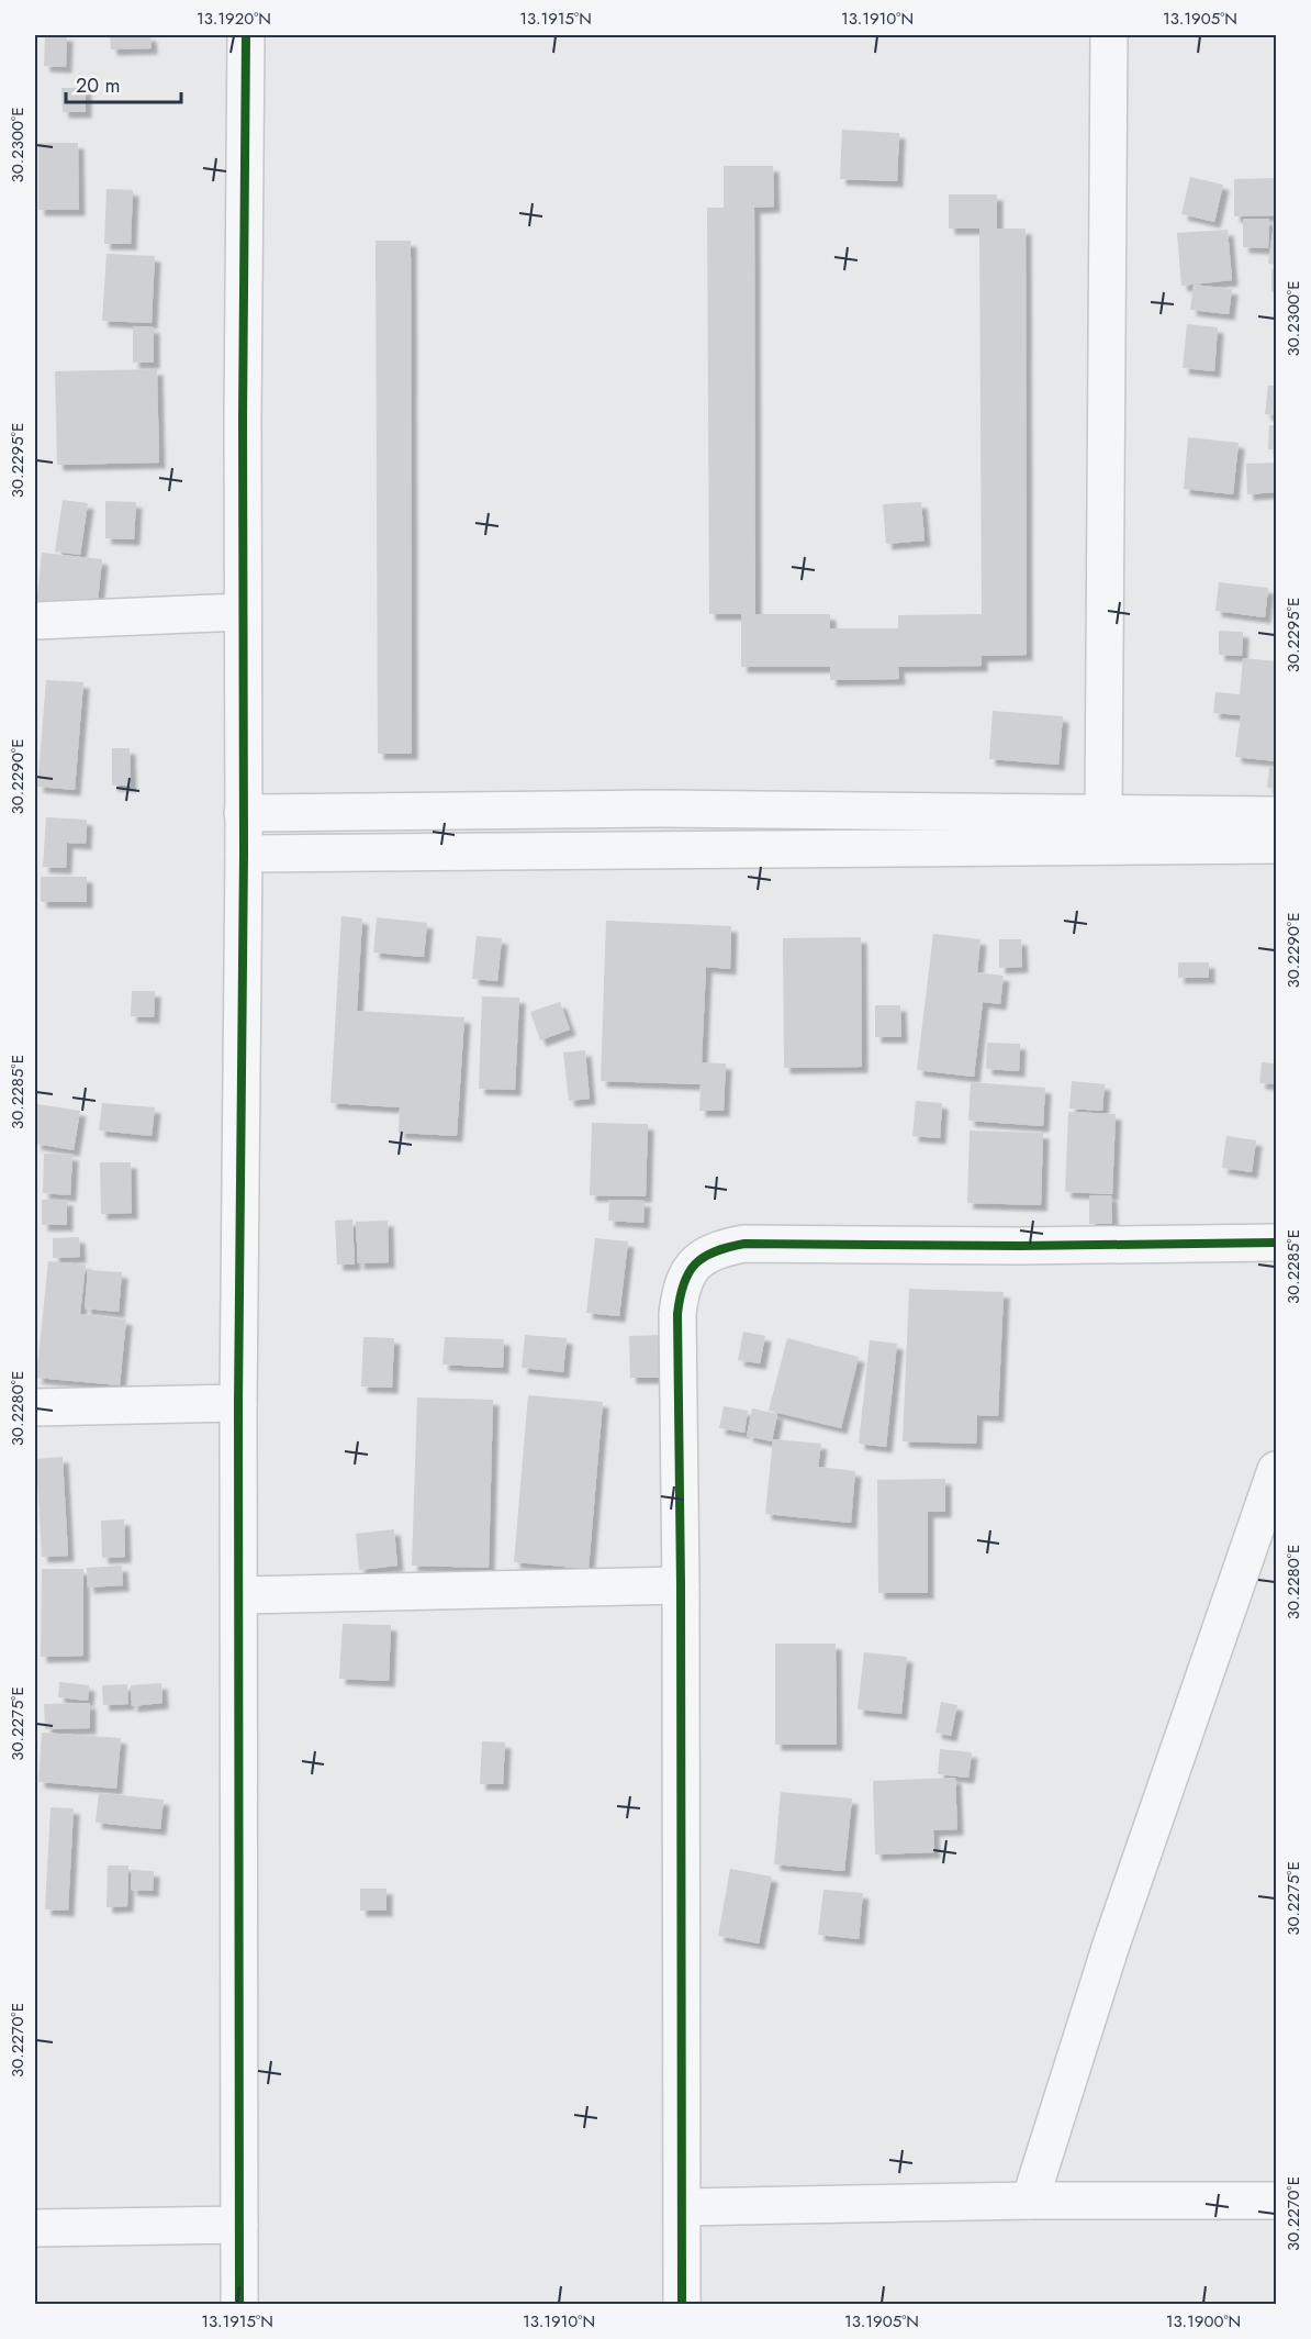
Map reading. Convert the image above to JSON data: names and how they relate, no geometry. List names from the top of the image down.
{
  "scale_bar": "20 m",
  "coordinates": [
    "13.1920°N",
    "13.1915°N",
    "13.1910°N",
    "13.1905°N",
    "30.2300°E",
    "30.2295°E",
    "30.2290°E",
    "30.2285°E",
    "30.2280°E",
    "30.2275°E",
    "30.2270°E",
    "13.1900°N"
  ]
}
